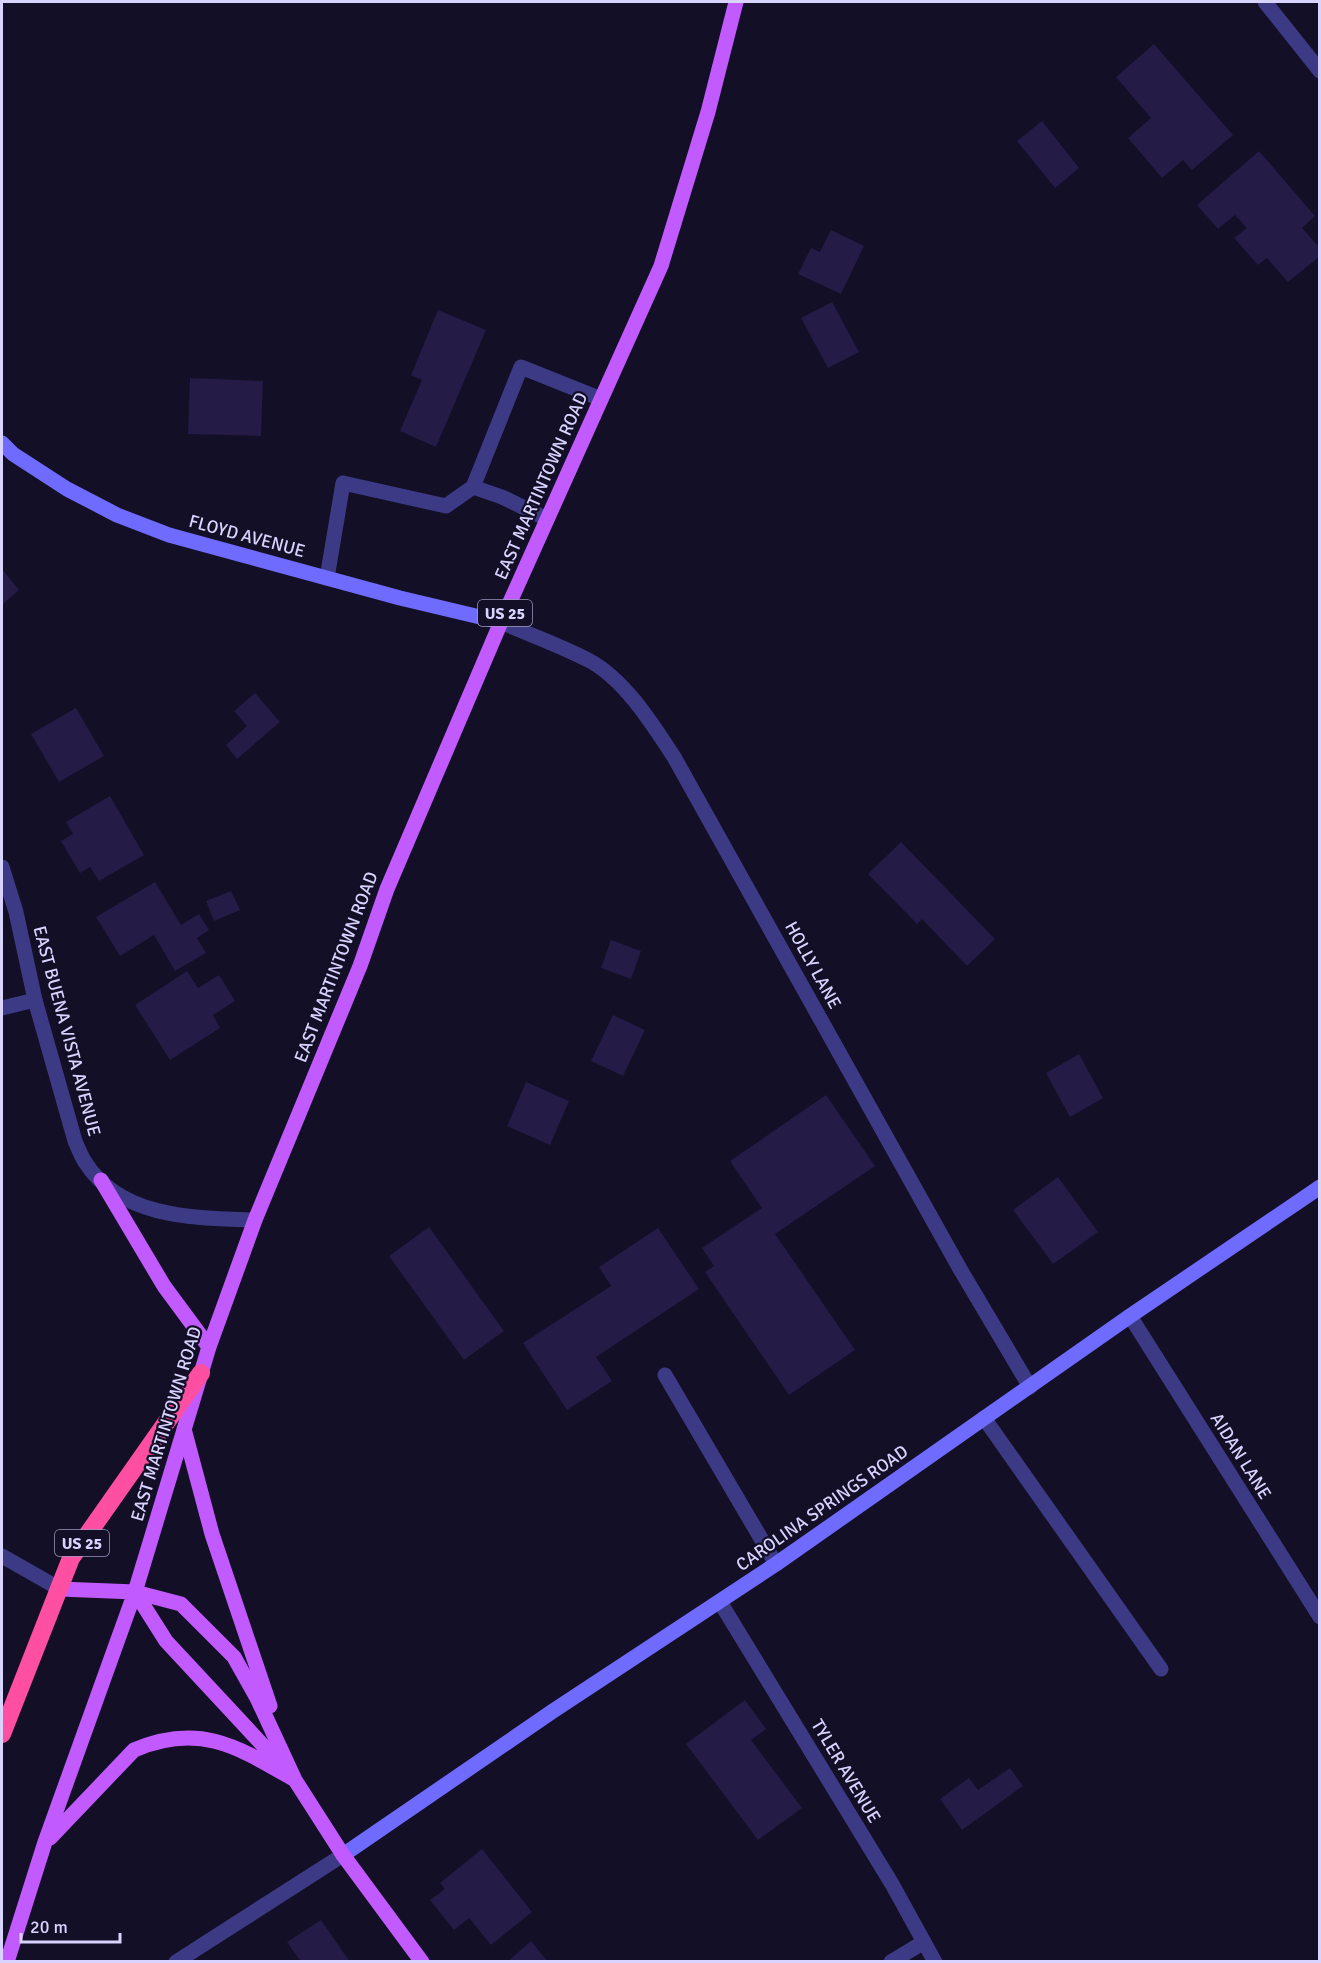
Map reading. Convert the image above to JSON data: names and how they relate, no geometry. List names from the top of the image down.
{
  "streets": {
    "highway": ["US 25"],
    "main road": ["EAST MARTINTOWN ROAD"],
    "street": [
      "FLOYD AVENUE",
      "HOLLY LANE",
      "EAST BUENA VISTA AVENUE",
      "AIDAN LANE",
      "CAROLINA SPRINGS ROAD",
      "TYLER AVENUE"
    ]
  },
  "crossings": [
    ["EAST MARTINTOWN ROAD", "FLOYD AVENUE"],
    ["EAST MARTINTOWN ROAD", "US 25"],
    ["EAST MARTINTOWN ROAD", "HOLLY LANE"],
    ["EAST MARTINTOWN ROAD", "EAST BUENA VISTA AVENUE"],
    ["FLOYD AVENUE", "HOLLY LANE"],
    ["HOLLY LANE", "CAROLINA SPRINGS ROAD"],
    ["AIDAN LANE", "CAROLINA SPRINGS ROAD"],
    ["CAROLINA SPRINGS ROAD", "TYLER AVENUE"]
  ],
  "scale_bar": "20 m"
}
